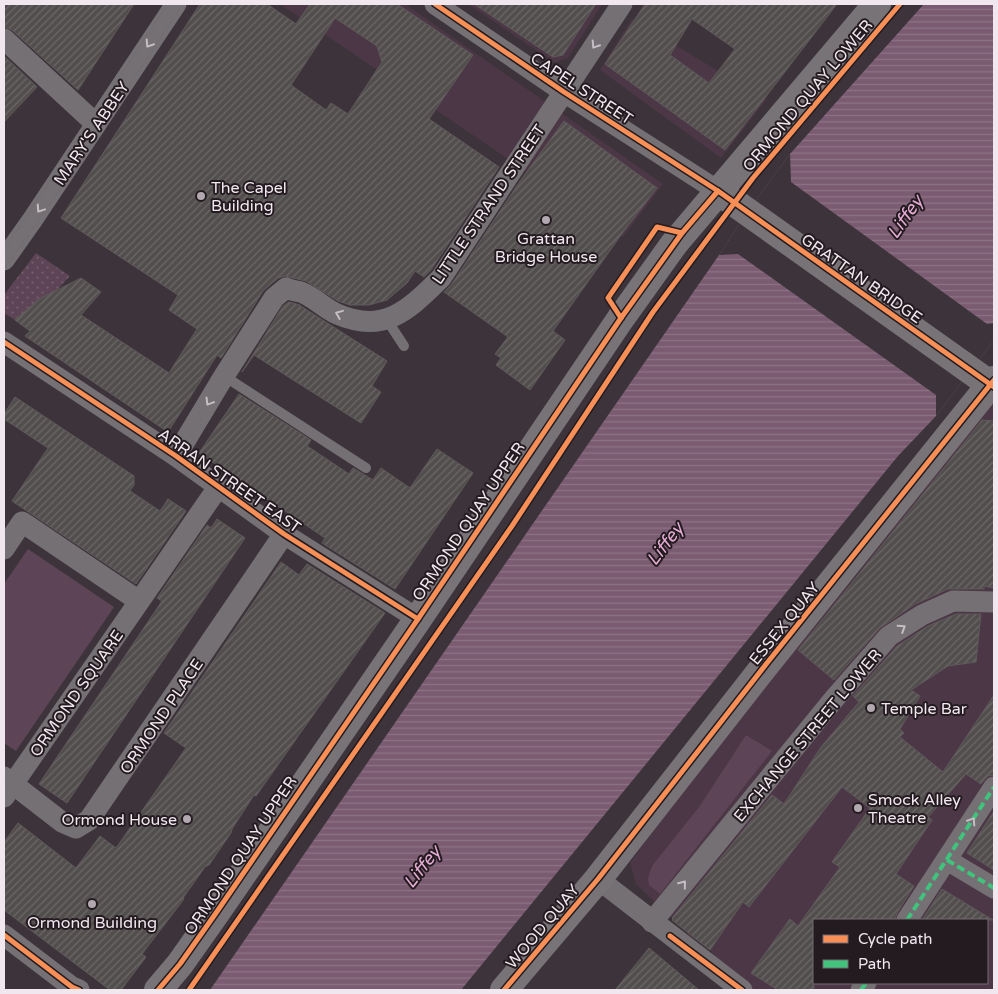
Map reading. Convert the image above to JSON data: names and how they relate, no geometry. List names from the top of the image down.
{
  "streets": {
    "main road": [
      "ORMOND QUAY LOWER",
      "GRATTAN BRIDGE",
      "ORMOND QUAY UPPER",
      "ESSEX QUAY",
      "WOOD QUAY"
    ],
    "street": [
      "CAPEL STREET",
      "MARY'S ABBEY",
      "LITTLE STRAND STREET",
      "ARRAN STREET EAST",
      "ORMOND SQUARE",
      "ORMOND PLACE",
      "EXCHANGE STREET LOWER"
    ]
  },
  "crossings": [
    ["CAPEL STREET", "ORMOND QUAY LOWER"],
    ["CAPEL STREET", "LITTLE STRAND STREET"],
    ["CAPEL STREET", "GRATTAN BRIDGE"],
    ["CAPEL STREET", "ORMOND QUAY UPPER"],
    ["ORMOND QUAY LOWER", "GRATTAN BRIDGE"],
    ["ORMOND QUAY LOWER", "ORMOND QUAY UPPER"],
    ["LITTLE STRAND STREET", "ARRAN STREET EAST"],
    ["GRATTAN BRIDGE", "ORMOND QUAY UPPER"],
    ["GRATTAN BRIDGE", "ESSEX QUAY"],
    ["ARRAN STREET EAST", "ORMOND QUAY UPPER"],
    ["ARRAN STREET EAST", "ORMOND SQUARE"],
    ["ARRAN STREET EAST", "ORMOND PLACE"],
    ["ESSEX QUAY", "WOOD QUAY"],
    ["ORMOND SQUARE", "ORMOND PLACE"]
  ],
  "one_way": ["MARY'S ABBEY", "LITTLE STRAND STREET", "EXCHANGE STREET LOWER"],
  "water": ["Liffey"],
  "places": [
    "The Capel Building",
    "Grattan Bridge House",
    "Temple Bar",
    "Smock Alley Theatre",
    "Ormond House",
    "Ormond Building"
  ],
  "legend": ["Cycle path", "Path"]
}
